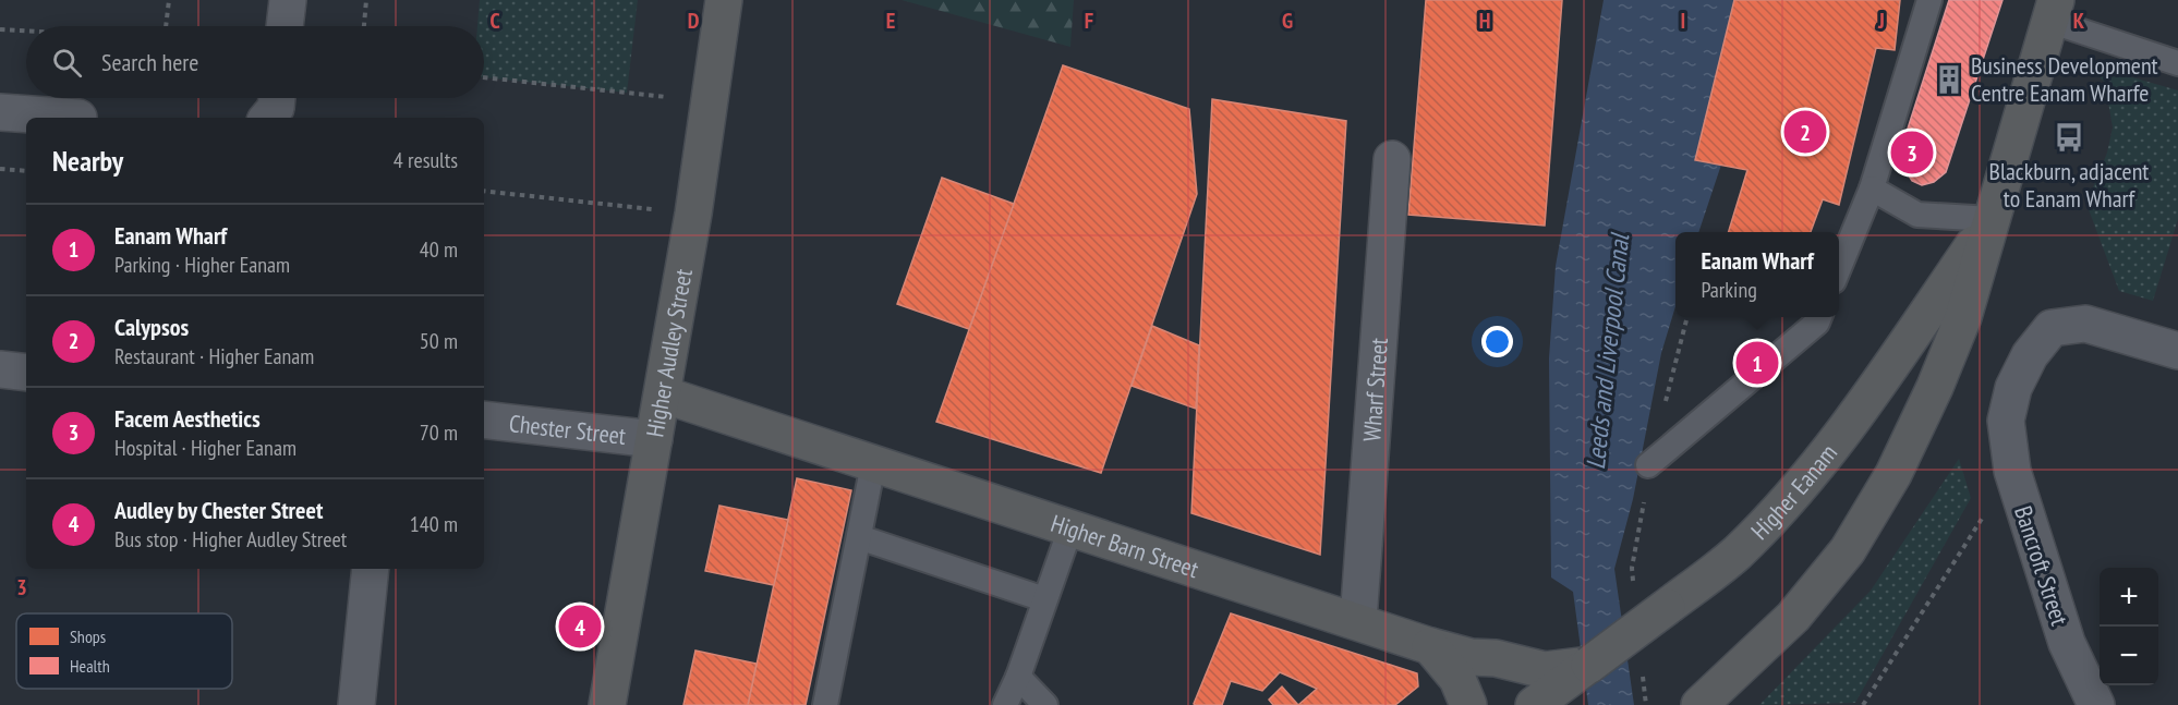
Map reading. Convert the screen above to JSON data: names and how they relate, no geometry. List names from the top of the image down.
{
  "streets": {
    "highway": ["Higher Audley Street", "Higher Eanam", "Higher Barn Street"],
    "street": ["Wharf Street", "Chester Street", "Bancroft Street"]
  },
  "crossings": [
    ["Higher Audley Street", "Chester Street"],
    ["Higher Audley Street", "Higher Barn Street"],
    ["Wharf Street", "Higher Barn Street"],
    ["Higher Eanam", "Higher Barn Street"]
  ],
  "water": ["Leeds and Liverpool Canal"],
  "places": {
    "building": ["Business Development Centre Eanam Wharfe"],
    "bus stop": ["Blackburn, adjacent to Eanam Wharf"]
  },
  "legend": ["Shops", "Health"],
  "page": {
    "search": "Search here",
    "pins": [
      "2",
      "3",
      "1",
      "4"
    ],
    "heading": ["Nearby", "4 results"],
    "list": [
      {
        "mark": "1",
        "name": "Eanam Wharf",
        "note": "Parking · Higher Eanam",
        "value": "40 m"
      },
      {
        "mark": "2",
        "name": "Calypsos",
        "note": "Restaurant · Higher Eanam",
        "value": "50 m"
      },
      {
        "mark": "3",
        "name": "Facem Aesthetics",
        "note": "Hospital · Higher Eanam",
        "value": "70 m"
      },
      {
        "mark": "4",
        "name": "Audley by Chester Street",
        "note": "Bus stop · Higher Audley Street",
        "value": "140 m"
      }
    ],
    "popup": ["Eanam Wharf", "Parking"],
    "map_buttons": ["+", "−"]
  },
  "grid": {
    "columns": [
      "C",
      "D",
      "E",
      "F",
      "G",
      "H",
      "I",
      "J",
      "K"
    ],
    "rows": ["3"]
  }
}
